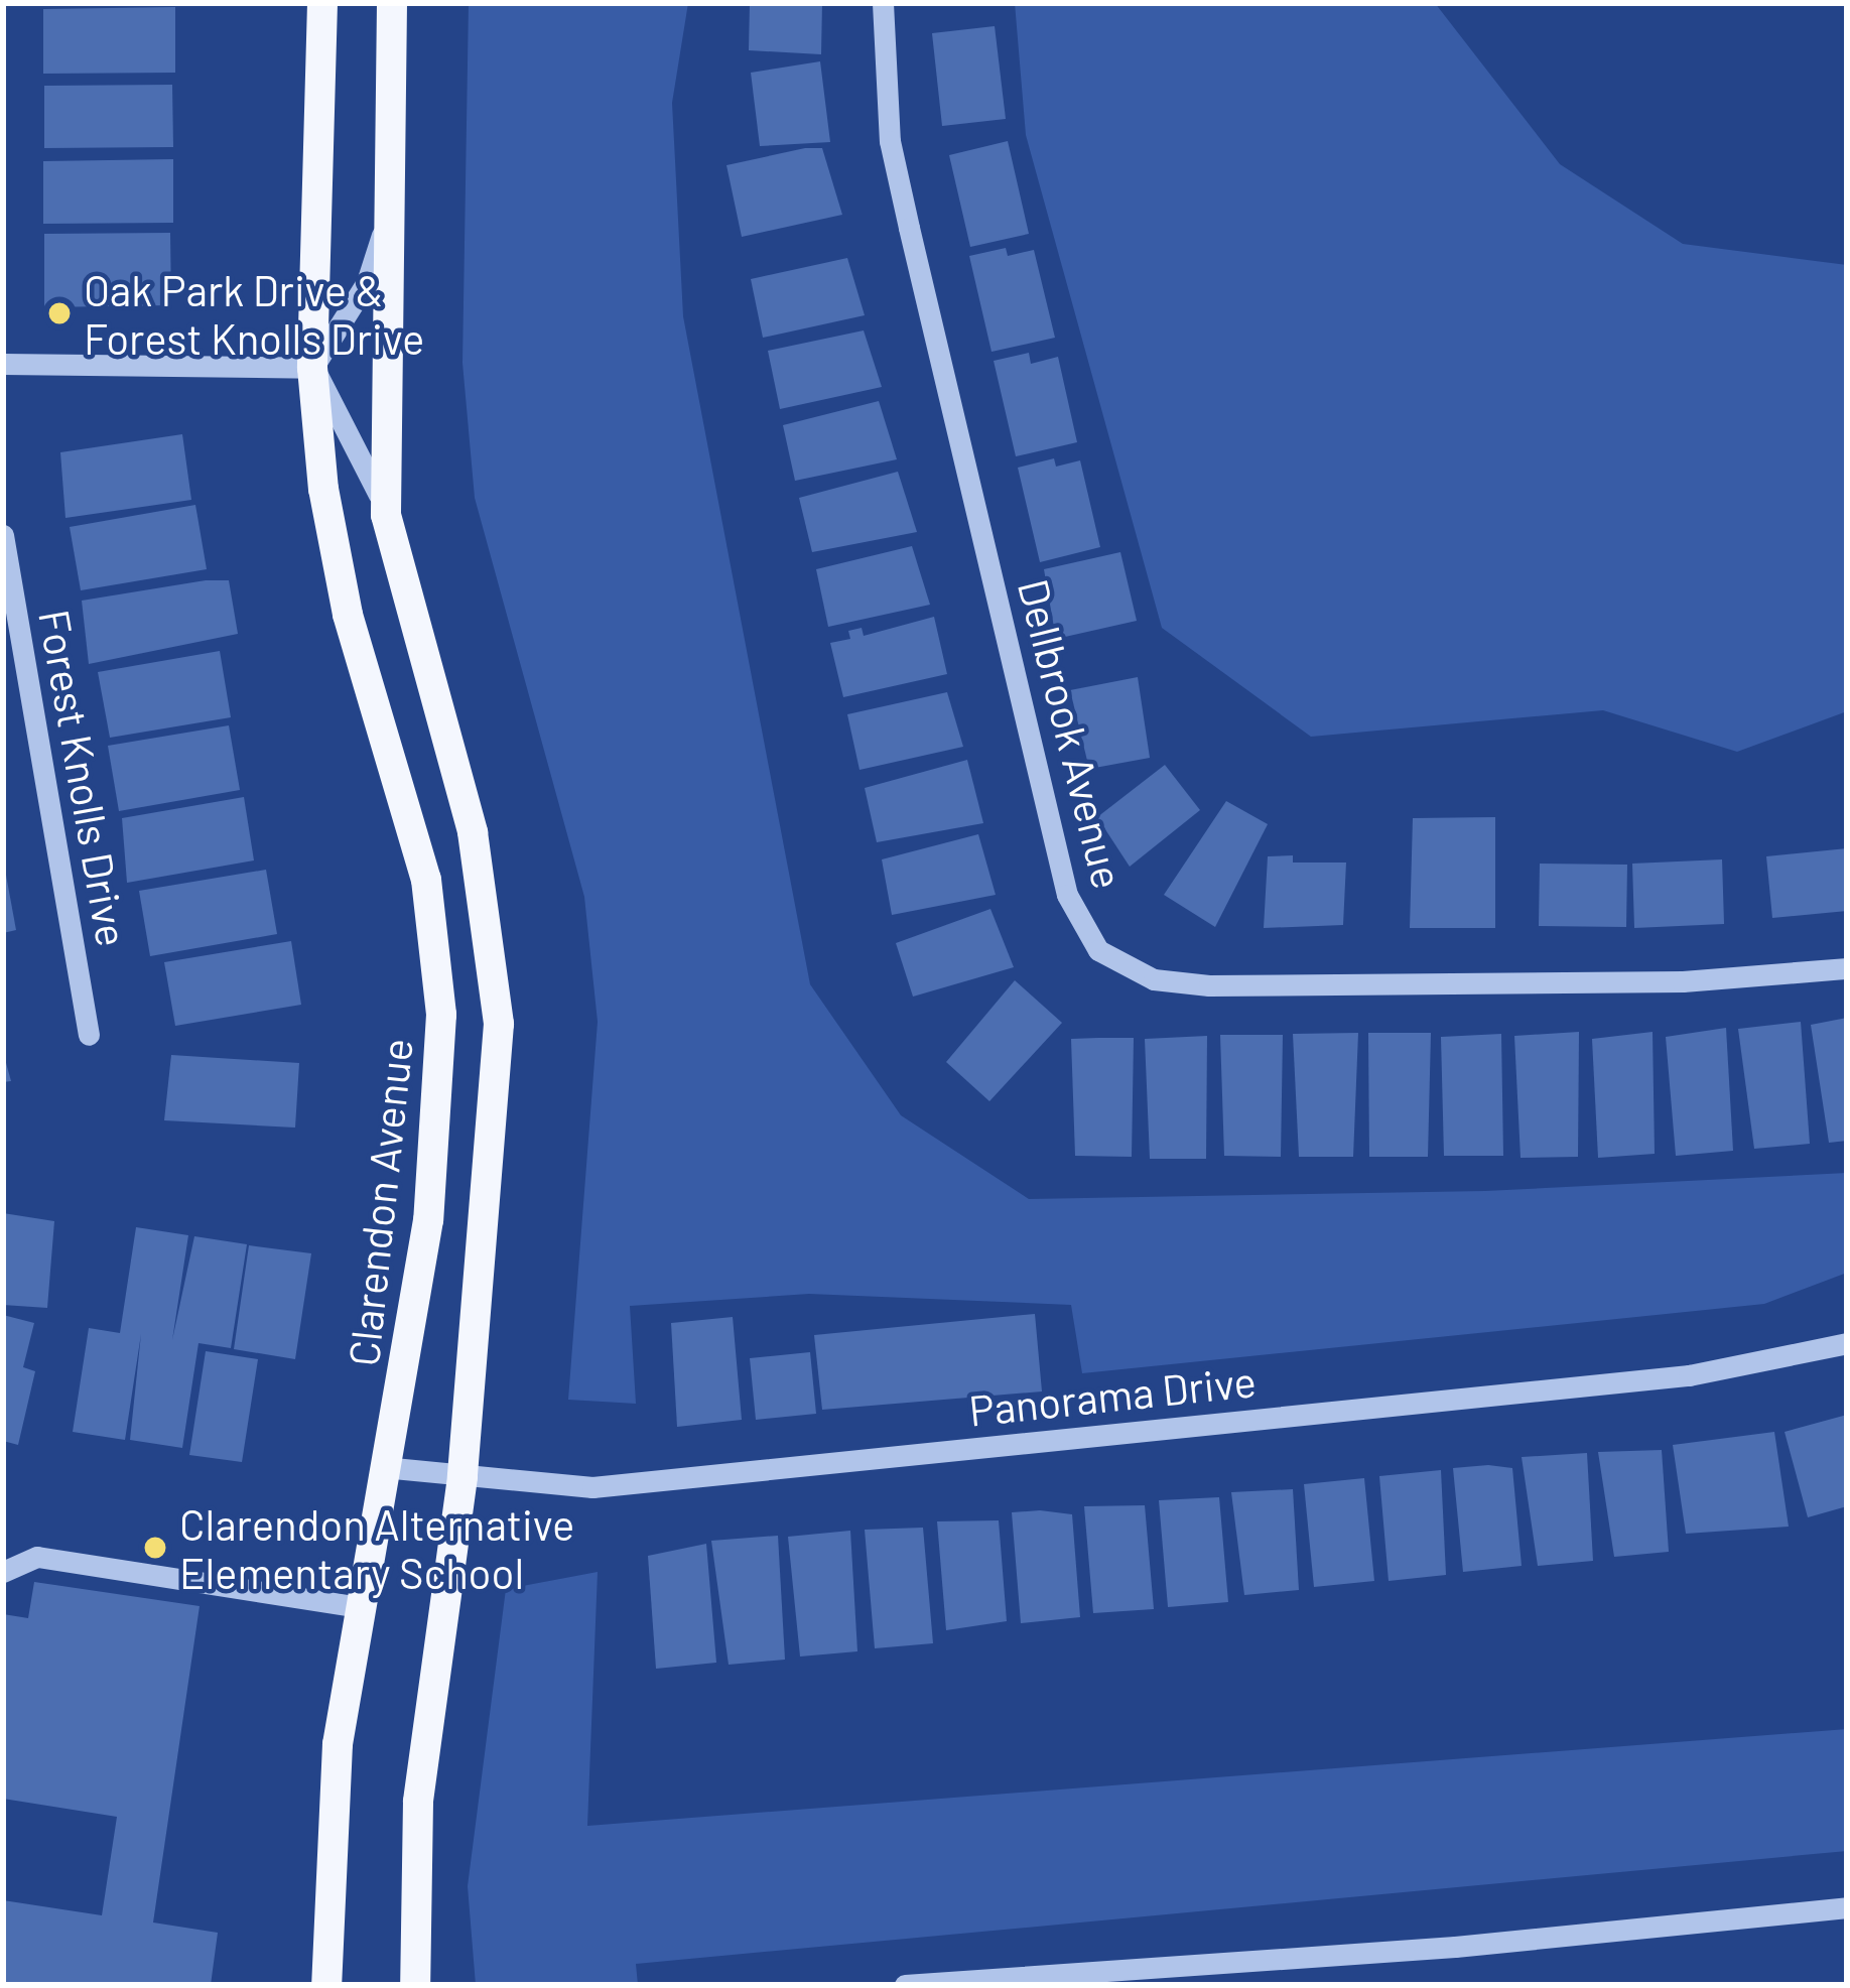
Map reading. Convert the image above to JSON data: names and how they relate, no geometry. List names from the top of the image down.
{
  "streets": {
    "main road": ["Clarendon Avenue"],
    "street": ["Dellbrook Avenue", "Forest Knolls Drive", "Panorama Drive"]
  },
  "crossings": [
    ["Clarendon Avenue", "Panorama Drive"]
  ],
  "places": ["Oak Park Drive & Forest Knolls Drive", "Clarendon Alternative Elementary School"]
}
